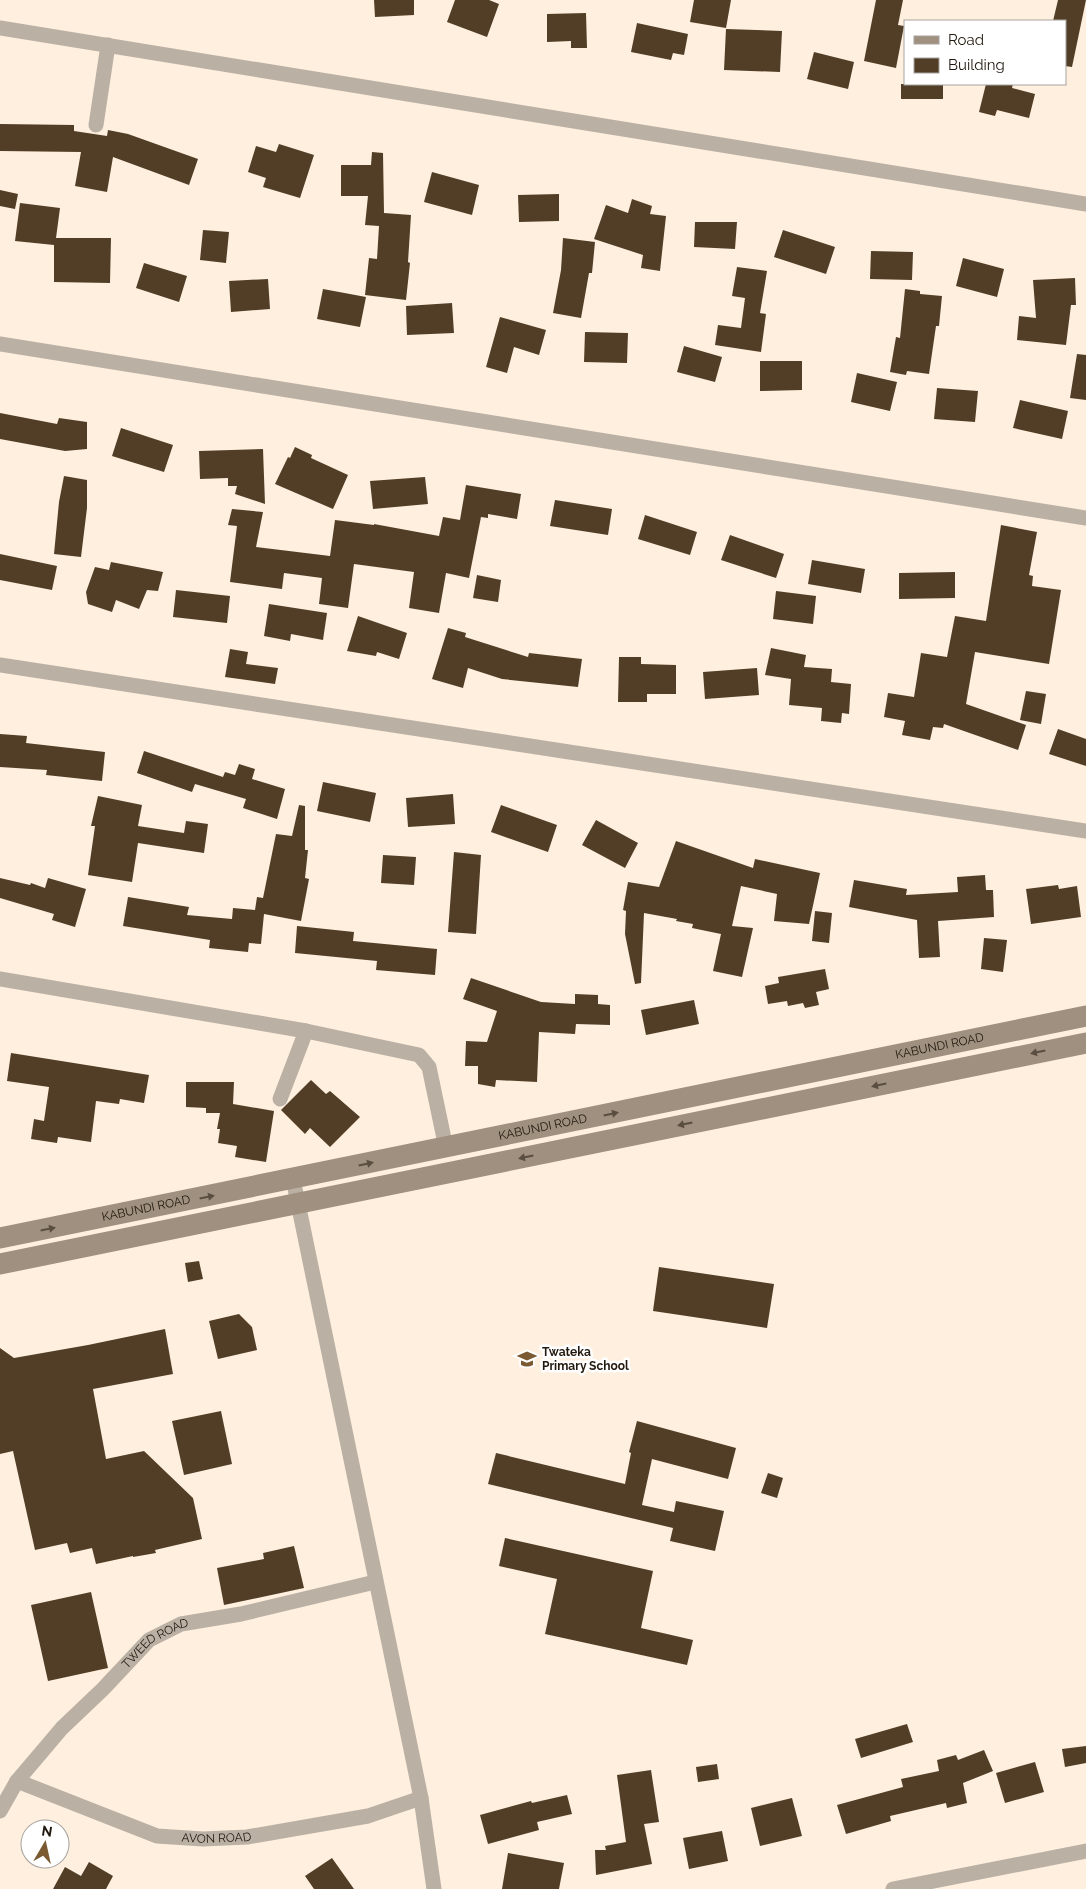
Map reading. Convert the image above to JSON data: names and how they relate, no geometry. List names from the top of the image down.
{
  "streets": {
    "street": ["KABUNDI ROAD", "TWEED ROAD", "AVON ROAD"]
  },
  "crossings": [
    ["TWEED ROAD", "AVON ROAD"]
  ],
  "places": {
    "school or university": ["Twateka Primary School"]
  },
  "legend": ["Road", "Building"],
  "north": "top"
}
